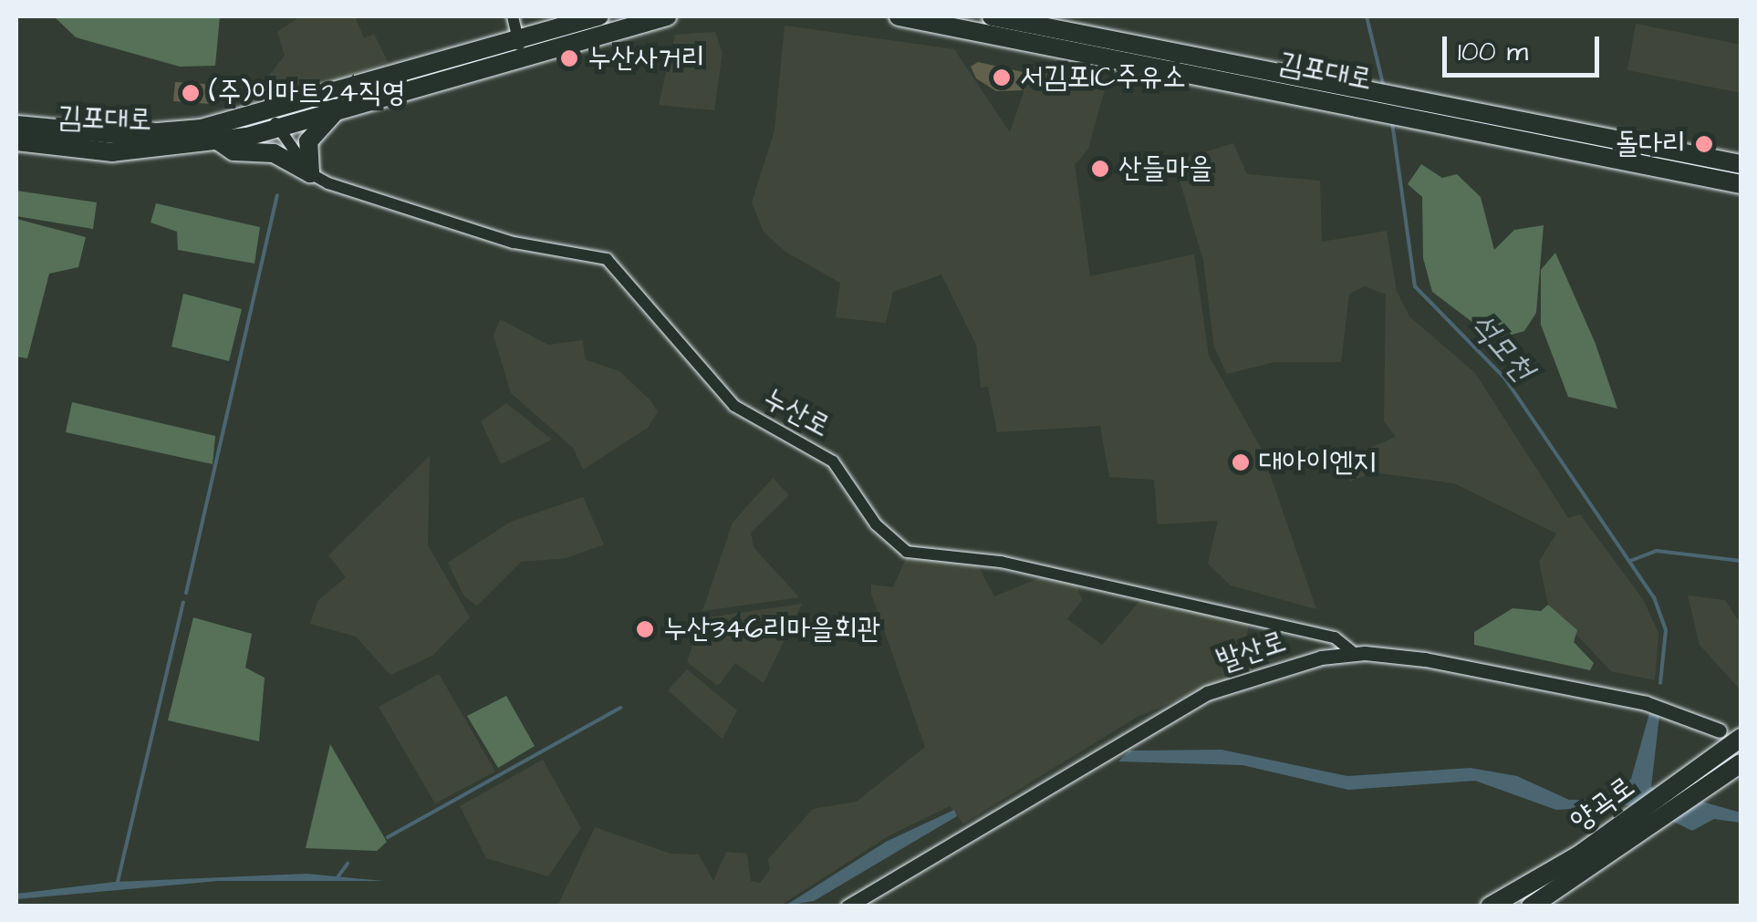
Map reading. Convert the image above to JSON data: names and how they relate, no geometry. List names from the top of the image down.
{
  "streets": {
    "main road": ["김포대로", "양곡로"],
    "street": ["누산로", "발산로"]
  },
  "crossings": [
    ["누산로", "발산로"]
  ],
  "water": ["석모천"],
  "places": [
    "누산사거리",
    "서김포IC주유소",
    "(주)이마트24직영",
    "돌다리",
    "산들마을",
    "대아이엔지",
    "누산346리마을회관"
  ],
  "scale_bar": "100 m"
}
